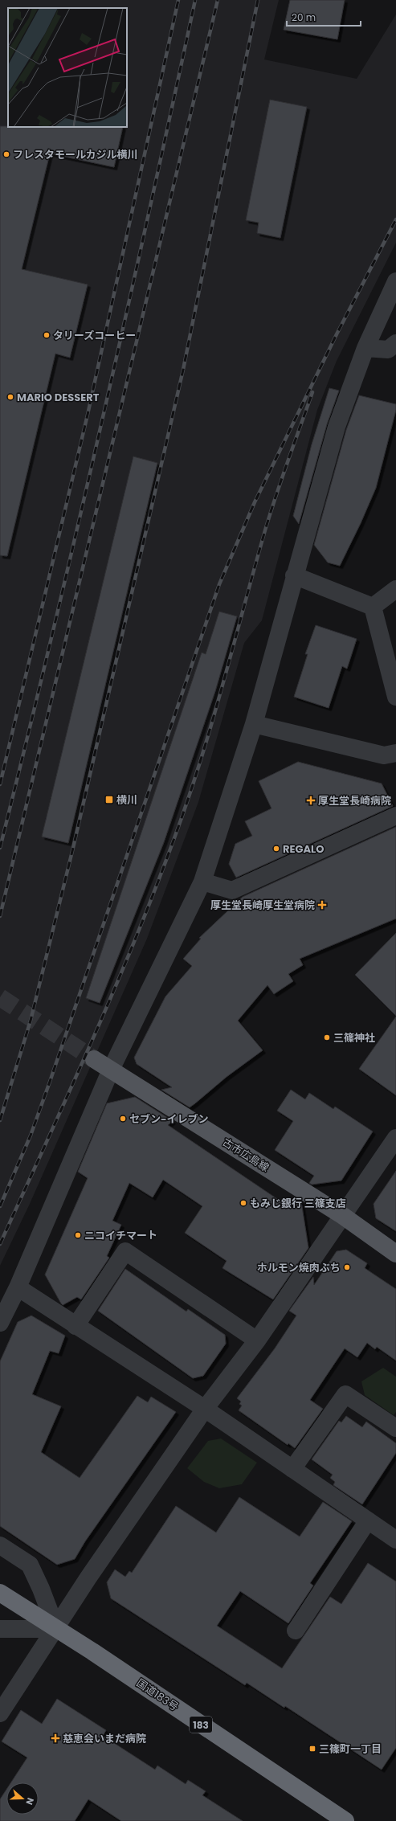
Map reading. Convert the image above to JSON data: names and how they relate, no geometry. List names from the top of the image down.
{
  "streets": {
    "highway": ["国道183号", "183"],
    "main road": ["古市広島線"]
  },
  "places": {
    "other": [
      "フレスタモールカジル横川",
      "タリーズコーヒー",
      "MARIO DESSERT",
      "REGALO",
      "三篠神社",
      "セブン-イレブン",
      "もみじ銀行 三篠支店",
      "ニコイチマート",
      "ホルモン焼肉ぶち"
    ],
    "transit": ["横川", "三篠町一丁目"],
    "health": ["厚生堂長崎病院", "厚生堂長崎厚生堂病院", "慈恵会いまだ病院"]
  },
  "scale_bar": "20 m",
  "north": "right"
}
